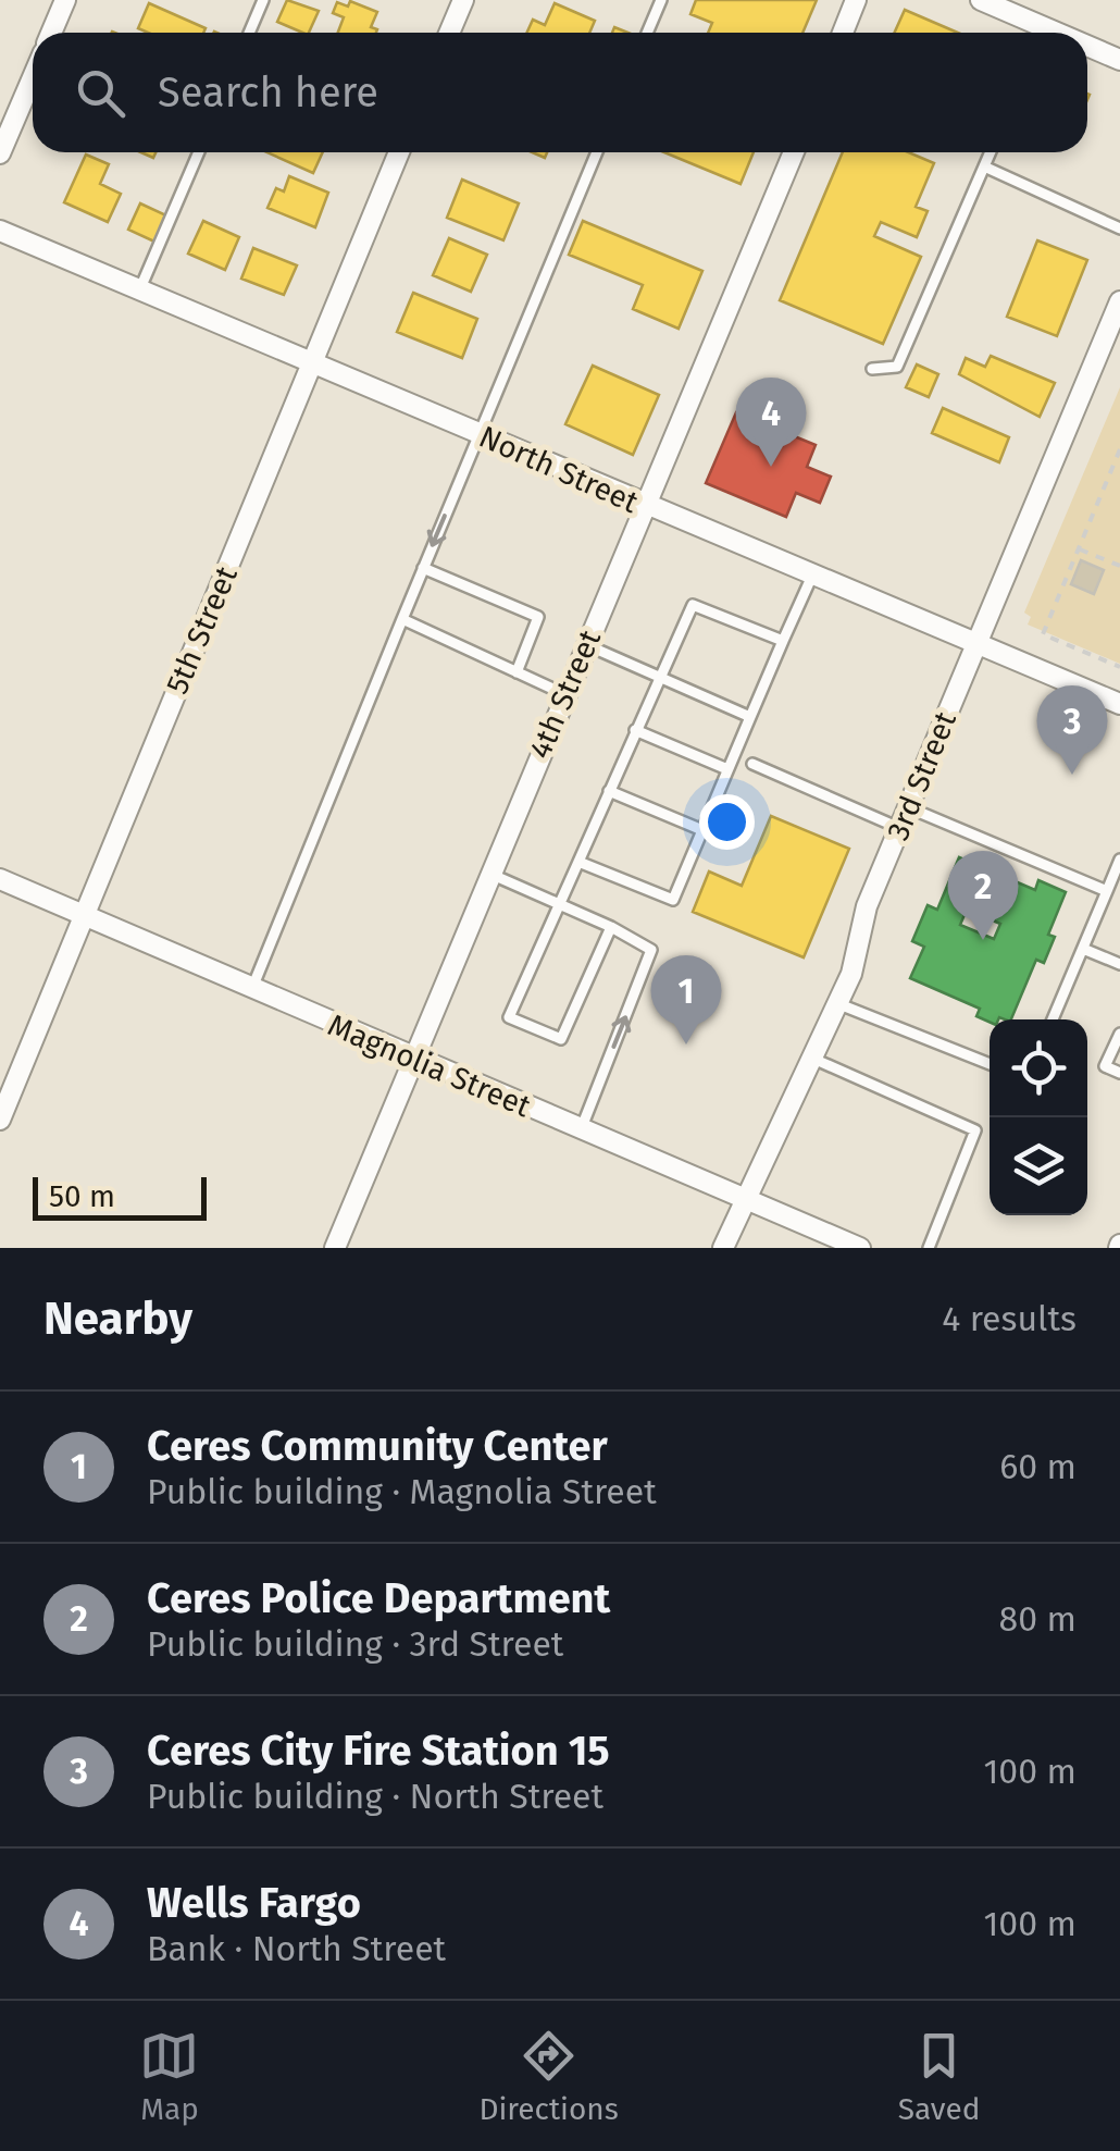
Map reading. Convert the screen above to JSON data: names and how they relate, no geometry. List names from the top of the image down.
{
  "streets": {
    "street": [
      "North Street",
      "5th Street",
      "4th Street",
      "3rd Street",
      "Magnolia Street"
    ]
  },
  "crossings": [
    ["North Street", "5th Street"],
    ["North Street", "4th Street"],
    ["North Street", "3rd Street"],
    ["5th Street", "Magnolia Street"],
    ["4th Street", "Magnolia Street"],
    ["3rd Street", "Magnolia Street"]
  ],
  "scale_bar": "50 m",
  "page": {
    "search": "Search here",
    "pins": [
      "4",
      "3",
      "2",
      "1"
    ],
    "scale": "50 m",
    "heading": ["Nearby", "4 results"],
    "list": [
      {
        "mark": "1",
        "name": "Ceres Community Center",
        "note": "Public building · Magnolia Street",
        "value": "60 m"
      },
      {
        "mark": "2",
        "name": "Ceres Police Department",
        "note": "Public building · 3rd Street",
        "value": "80 m"
      },
      {
        "mark": "3",
        "name": "Ceres City Fire Station 15",
        "note": "Public building · North Street",
        "value": "100 m"
      },
      {
        "mark": "4",
        "name": "Wells Fargo",
        "note": "Bank · North Street",
        "value": "100 m"
      }
    ],
    "nav": ["Map", "Directions", "Saved"]
  }
}
